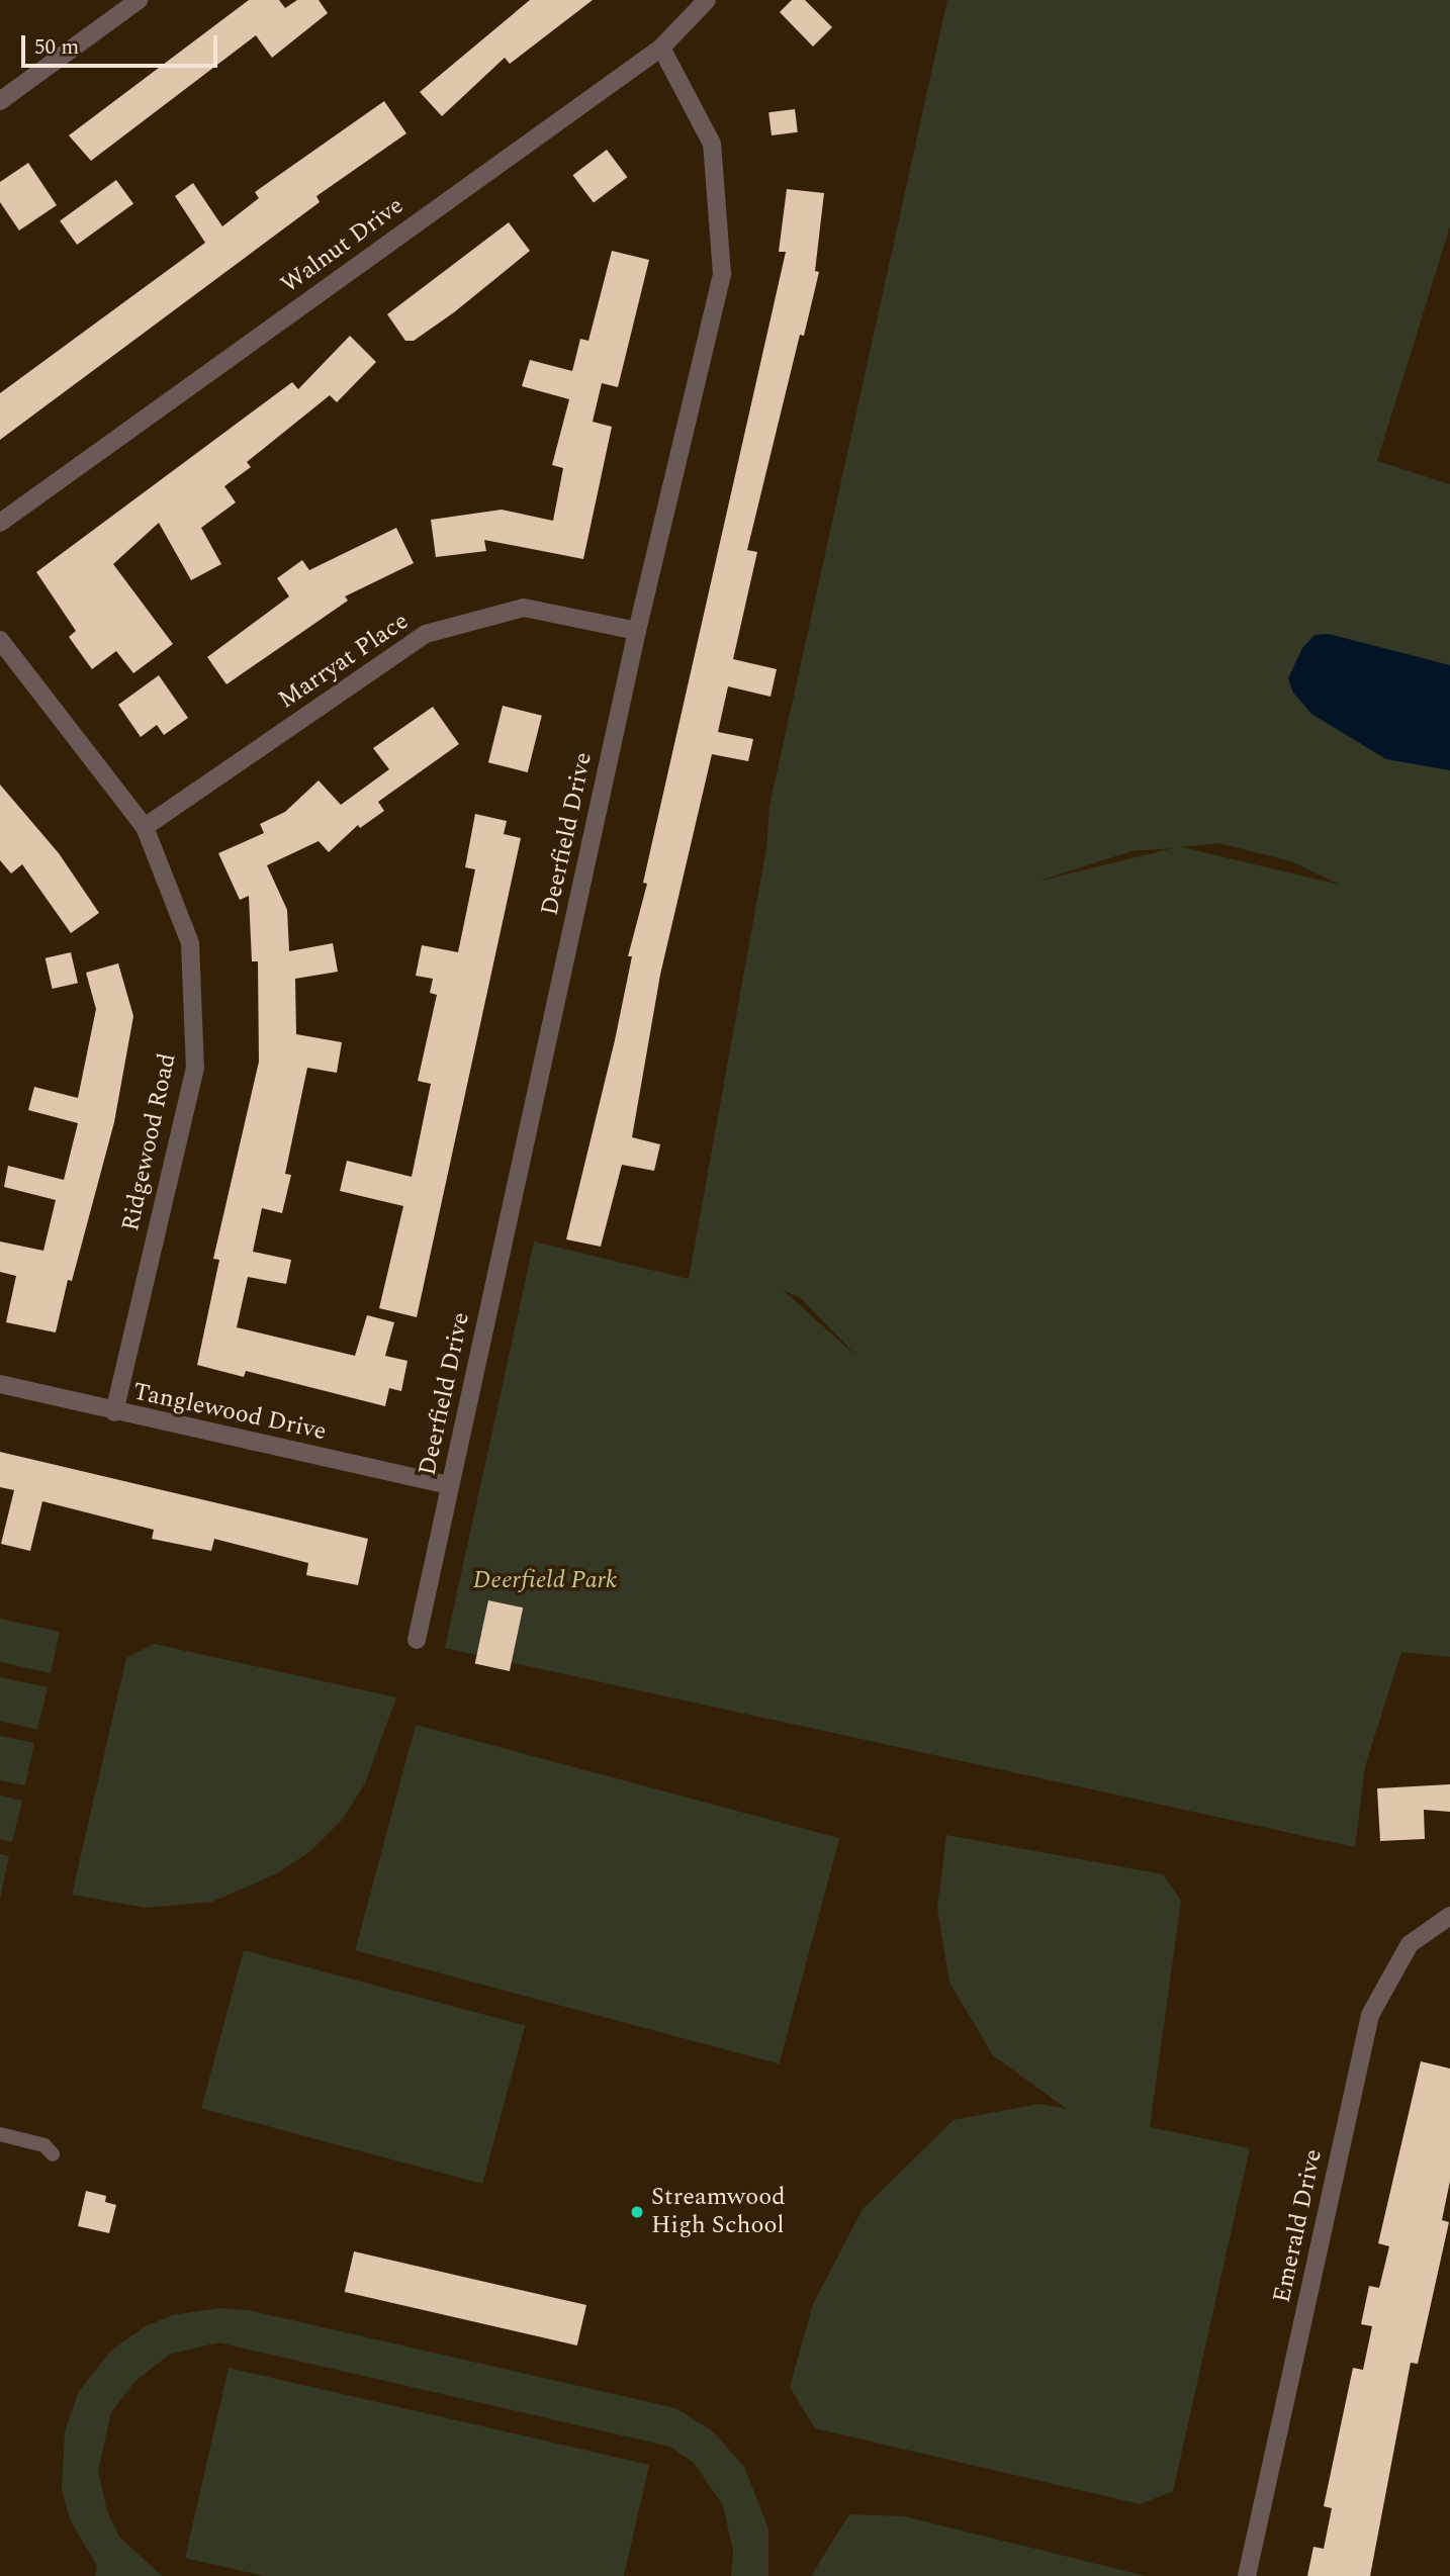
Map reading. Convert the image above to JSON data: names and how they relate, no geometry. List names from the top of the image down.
{
  "streets": {
    "street": [
      "Walnut Drive",
      "Marryat Place",
      "Deerfield Drive",
      "Ridgewood Road",
      "Tanglewood Drive",
      "Emerald Drive"
    ]
  },
  "crossings": [
    ["Walnut Drive", "Deerfield Drive"],
    ["Marryat Place", "Deerfield Drive"],
    ["Marryat Place", "Ridgewood Road"],
    ["Deerfield Drive", "Tanglewood Drive"],
    ["Ridgewood Road", "Tanglewood Drive"]
  ],
  "parks": ["Deerfield Park"],
  "places": ["Streamwood High School"],
  "scale_bar": "50 m"
}
